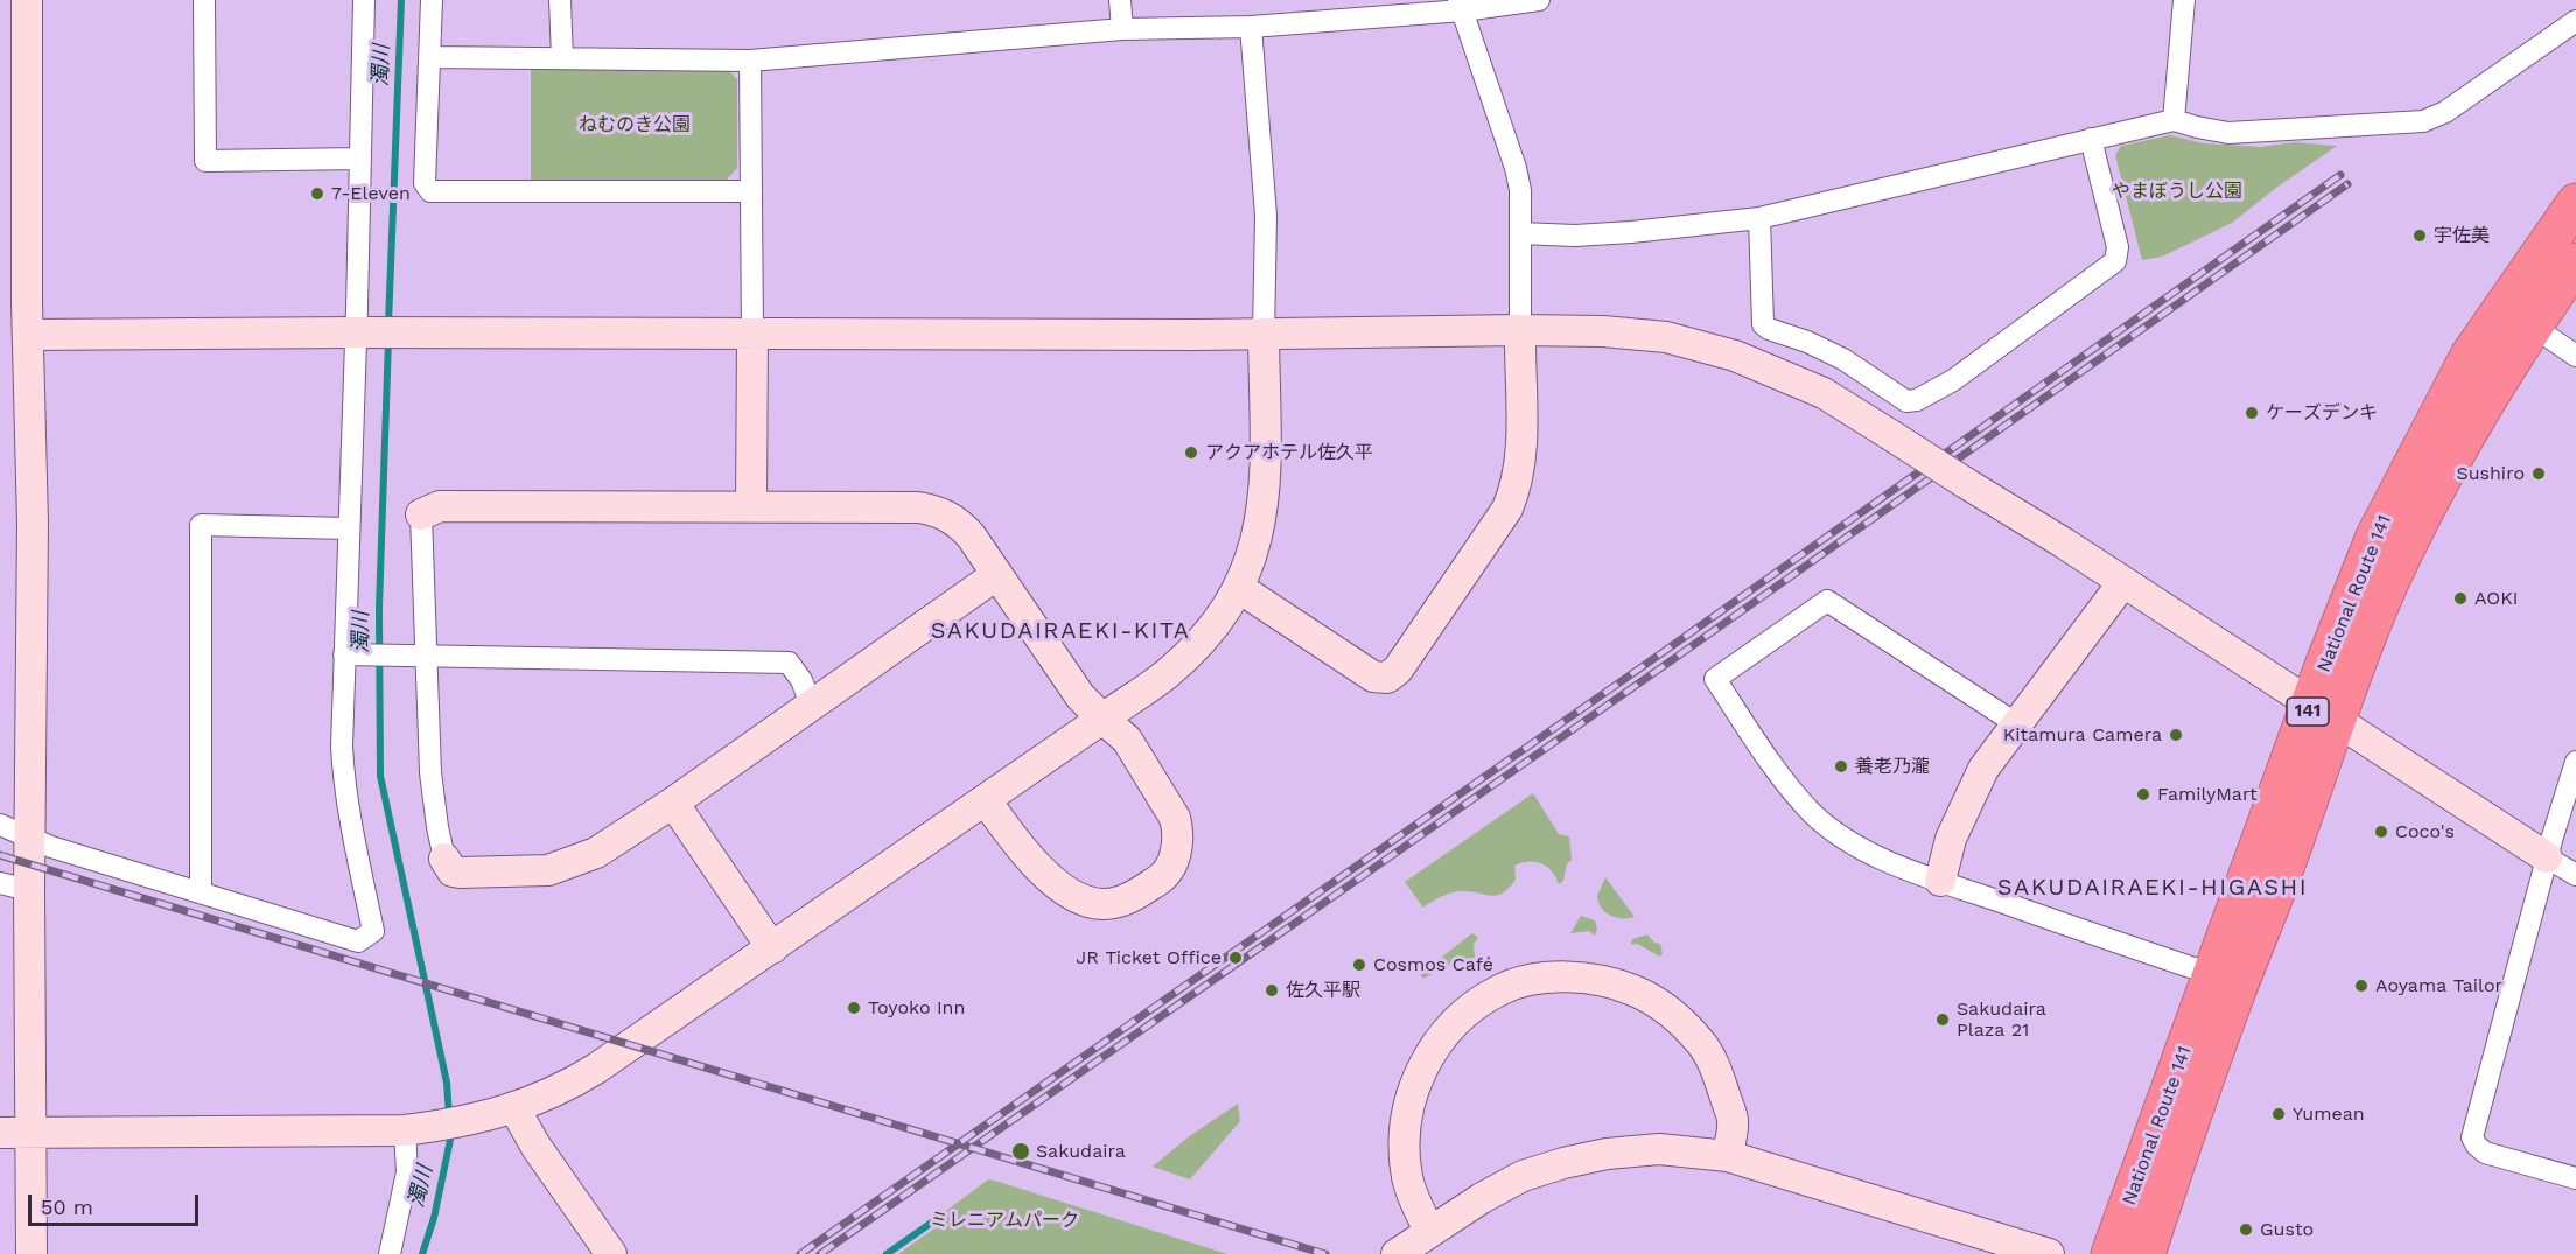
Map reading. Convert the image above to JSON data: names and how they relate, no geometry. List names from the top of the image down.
{
  "streets": {
    "highway": ["National Route 141", "141"]
  },
  "districts": ["SAKUDAIRAEKI-KITA", "SAKUDAIRAEKI-HIGASHI"],
  "water": ["濁川"],
  "parks": ["ねむのき公園", "やまぼうし公園", "ミレニアムパーク"],
  "places": [
    "7-Eleven",
    "宇佐美",
    "ケーズデンキ",
    "アクアホテル佐久平",
    "Sushiro",
    "AOKI",
    "Kitamura Camera",
    "養老乃瀧",
    "FamilyMart",
    "Coco's",
    "JR Ticket Office",
    "Cosmos Café",
    "Aoyama Tailor",
    "佐久平駅",
    "Toyoko Inn",
    "Sakudaira Plaza 21",
    "Yumean",
    "Sakudaira",
    "Gusto"
  ],
  "scale_bar": "50 m"
}
